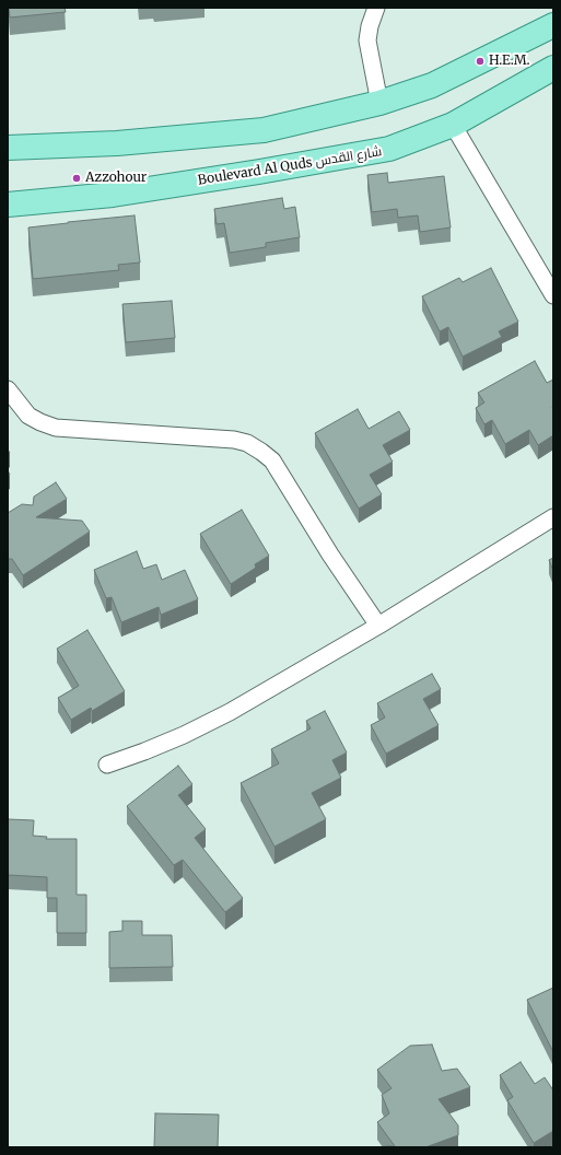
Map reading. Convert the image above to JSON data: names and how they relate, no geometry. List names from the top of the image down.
{
  "streets": {
    "main road": ["Boulevard Al Quds شارع القدس"]
  },
  "places": ["H.E.M.", "Azzohour"]
}
